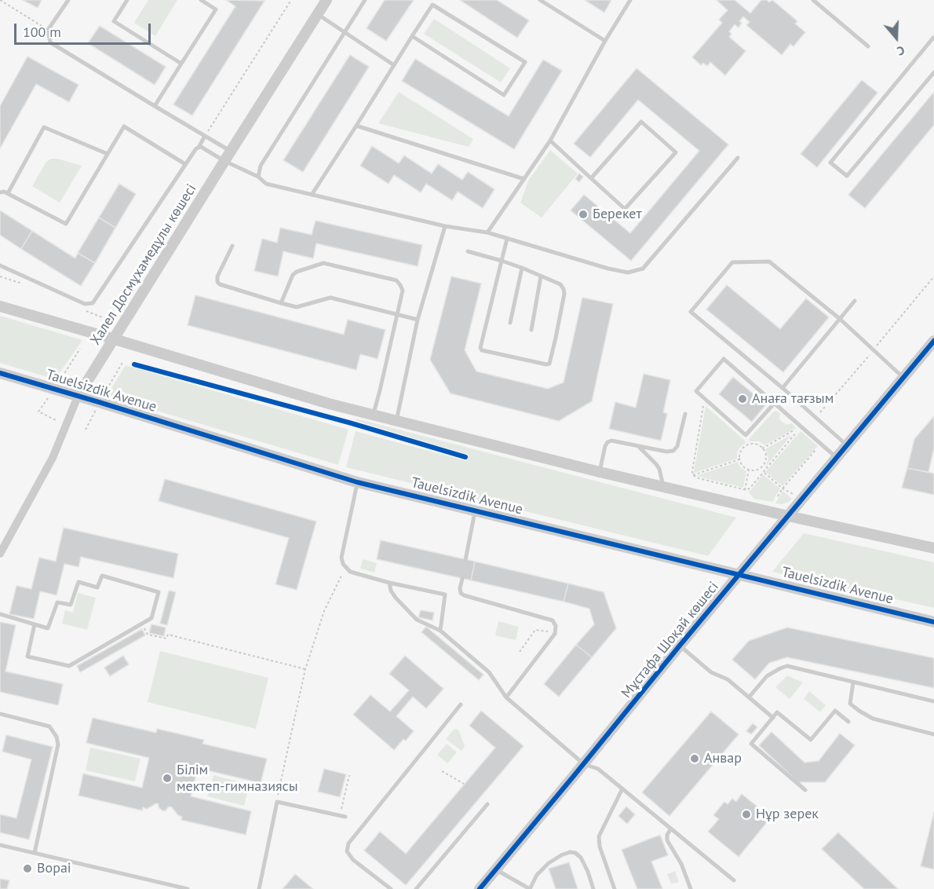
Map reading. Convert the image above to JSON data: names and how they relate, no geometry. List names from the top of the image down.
{
  "streets": {
    "street": ["Халел Досмұхамедұлы көшесі", "Tauelsizdik Avenue", "Мұстафа Шоқай көшесі"]
  },
  "crossings": [
    ["Халел Досмұхамедұлы көшесі", "Tauelsizdik Avenue"],
    ["Tauelsizdik Avenue", "Мұстафа Шоқай көшесі"]
  ],
  "places": [
    "Берекет",
    "Анаға тағзым",
    "Анвар",
    "Білім мектеп-гимназиясы",
    "Нұр зерек",
    "Bopai"
  ],
  "scale_bar": "100 m",
  "north": "bottom"
}
